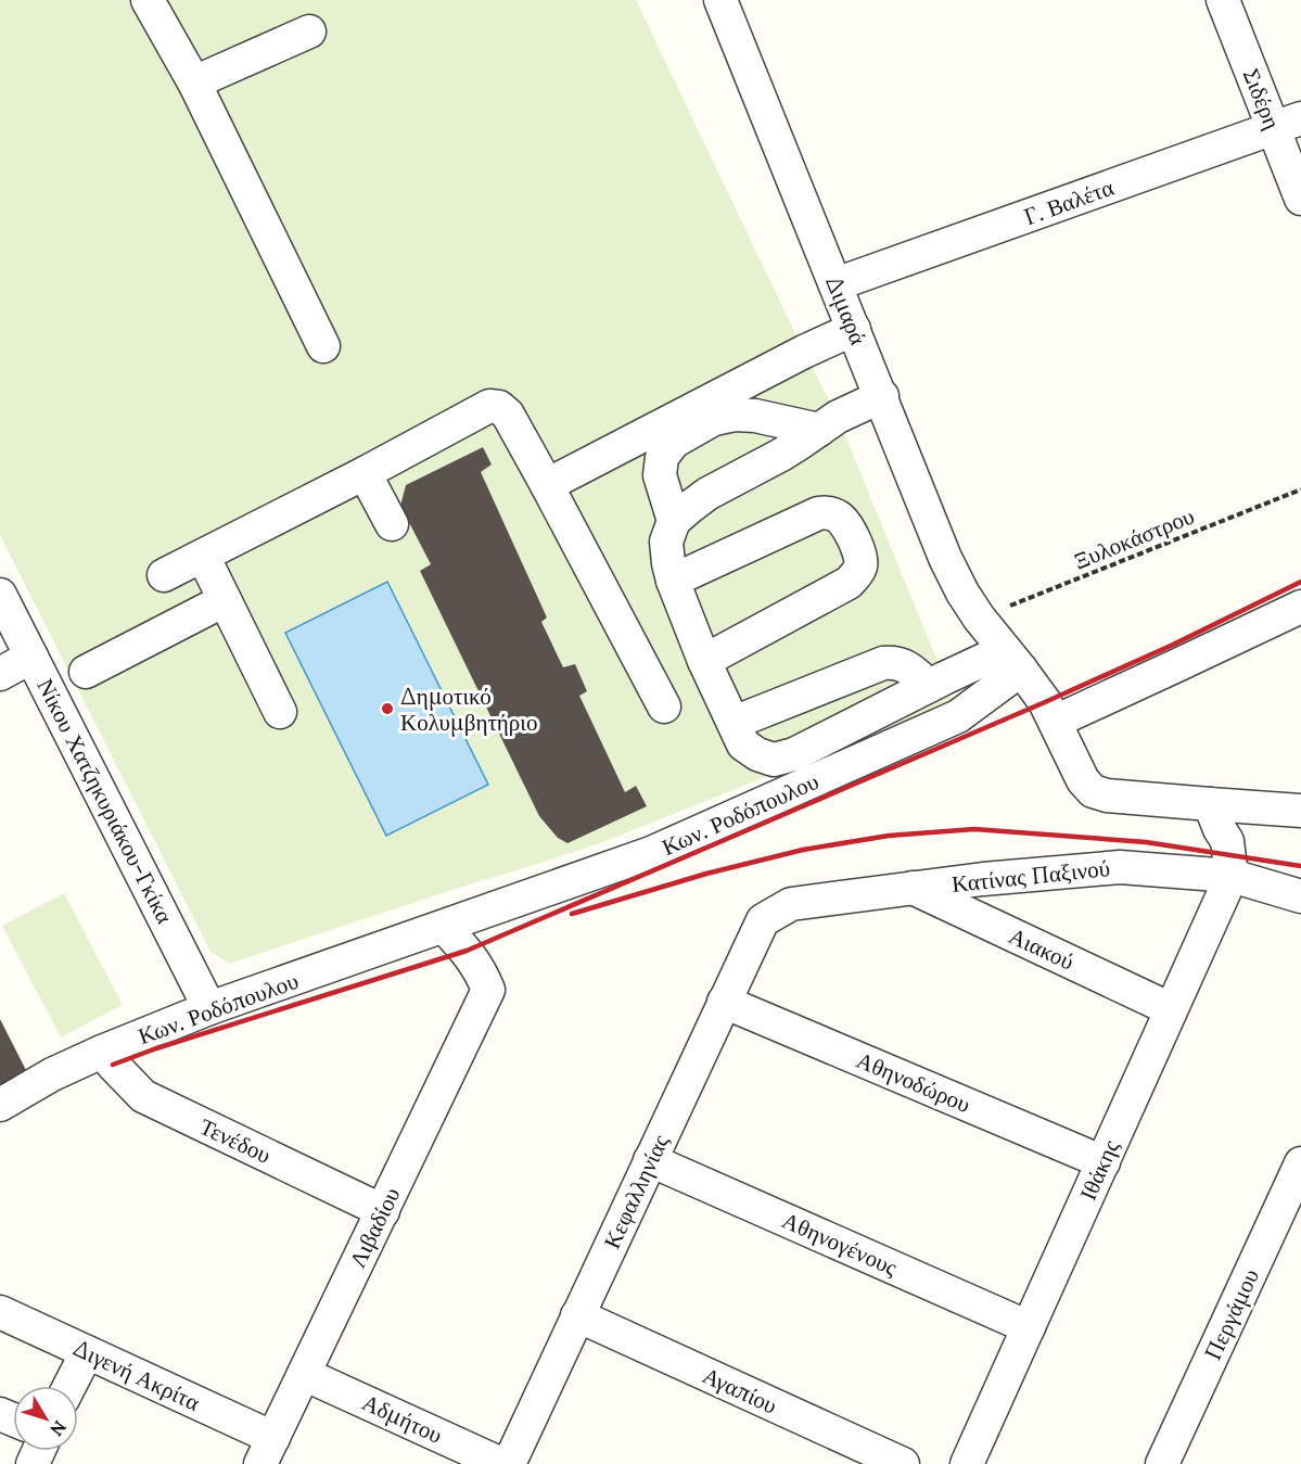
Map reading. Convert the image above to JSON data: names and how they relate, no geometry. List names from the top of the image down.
{
  "streets": {
    "street": [
      "Σιδέρη",
      "Γ. Βαλέτα",
      "Διμαρά",
      "Νίκου Χατζηκυριάκου-Γκίκα",
      "Κων. Ροδόπουλου",
      "Κατίνας Παξινού",
      "Αιακού",
      "Αθηνοδώρου",
      "Τενέδου",
      "Ιθάκης",
      "Κεφαλληνίας",
      "Λιβαδίου",
      "Αθηνογένους",
      "Περγάμου",
      "Διγενή Ακρίτα",
      "Αγαπίου",
      "Αδμήτου"
    ],
    "path": ["Ξυλοκάστρου"]
  },
  "crossings": [
    ["Σιδέρη", "Γ. Βαλέτα"],
    ["Γ. Βαλέτα", "Διμαρά"],
    ["Διμαρά", "Ξυλοκάστρου"],
    ["Διμαρά", "Κων. Ροδόπουλου"],
    ["Νίκου Χατζηκυριάκου-Γκίκα", "Κων. Ροδόπουλου"],
    ["Κων. Ροδόπουλου", "Τενέδου"],
    ["Κων. Ροδόπουλου", "Λιβαδίου"],
    ["Κατίνας Παξινού", "Αιακού"],
    ["Κατίνας Παξινού", "Ιθάκης"],
    ["Κατίνας Παξινού", "Κεφαλληνίας"],
    ["Αιακού", "Ιθάκης"],
    ["Αθηνοδώρου", "Ιθάκης"],
    ["Αθηνοδώρου", "Κεφαλληνίας"],
    ["Τενέδου", "Λιβαδίου"],
    ["Ιθάκης", "Αθηνογένους"],
    ["Κεφαλληνίας", "Αθηνογένους"],
    ["Κεφαλληνίας", "Αγαπίου"],
    ["Λιβαδίου", "Διγενή Ακρίτα"],
    ["Λιβαδίου", "Αδμήτου"]
  ],
  "places": ["Δημοτικό Κολυμβητήριο"],
  "north": "bottom right"
}
